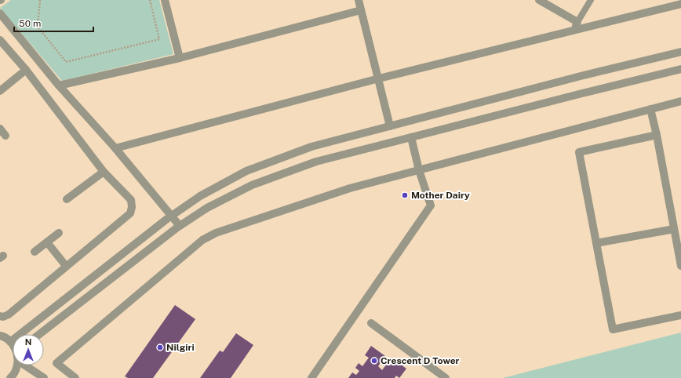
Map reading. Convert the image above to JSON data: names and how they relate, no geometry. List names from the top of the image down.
{
  "places": ["Mother Dairy", "Nilgiri", "Crescent D Tower"],
  "scale_bar": "50 m",
  "north": "top"
}
